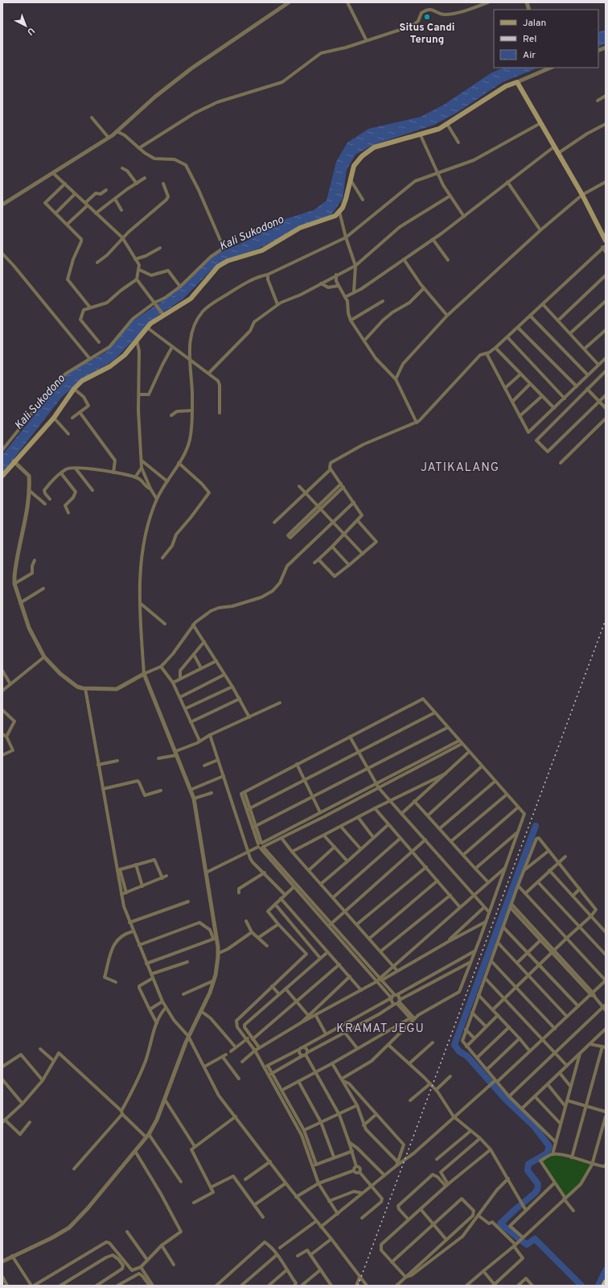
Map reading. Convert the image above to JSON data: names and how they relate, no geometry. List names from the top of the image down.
{
  "districts": ["JATIKALANG", "KRAMAT JEGU"],
  "water": ["Kali Sukodono"],
  "places": ["Situs Candi Terung"],
  "legend": ["Jalan", "Rel", "Air"],
  "north": "bottom right"
}
